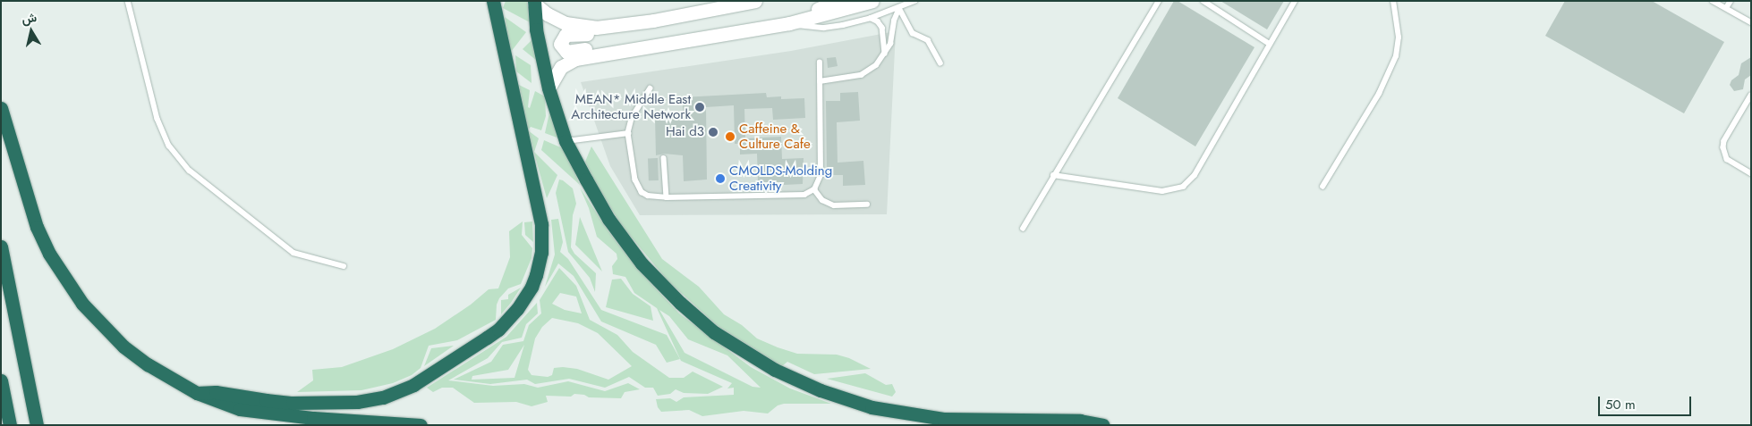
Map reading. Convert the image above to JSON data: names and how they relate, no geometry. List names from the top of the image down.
{
  "places": [
    "MEAN* Middle East Architecture Network",
    "Hai d3",
    "Caffeine & Culture Cafe",
    "CMOLDS-Molding Creativity"
  ],
  "scale_bar": "50 m",
  "north": "top"
}
